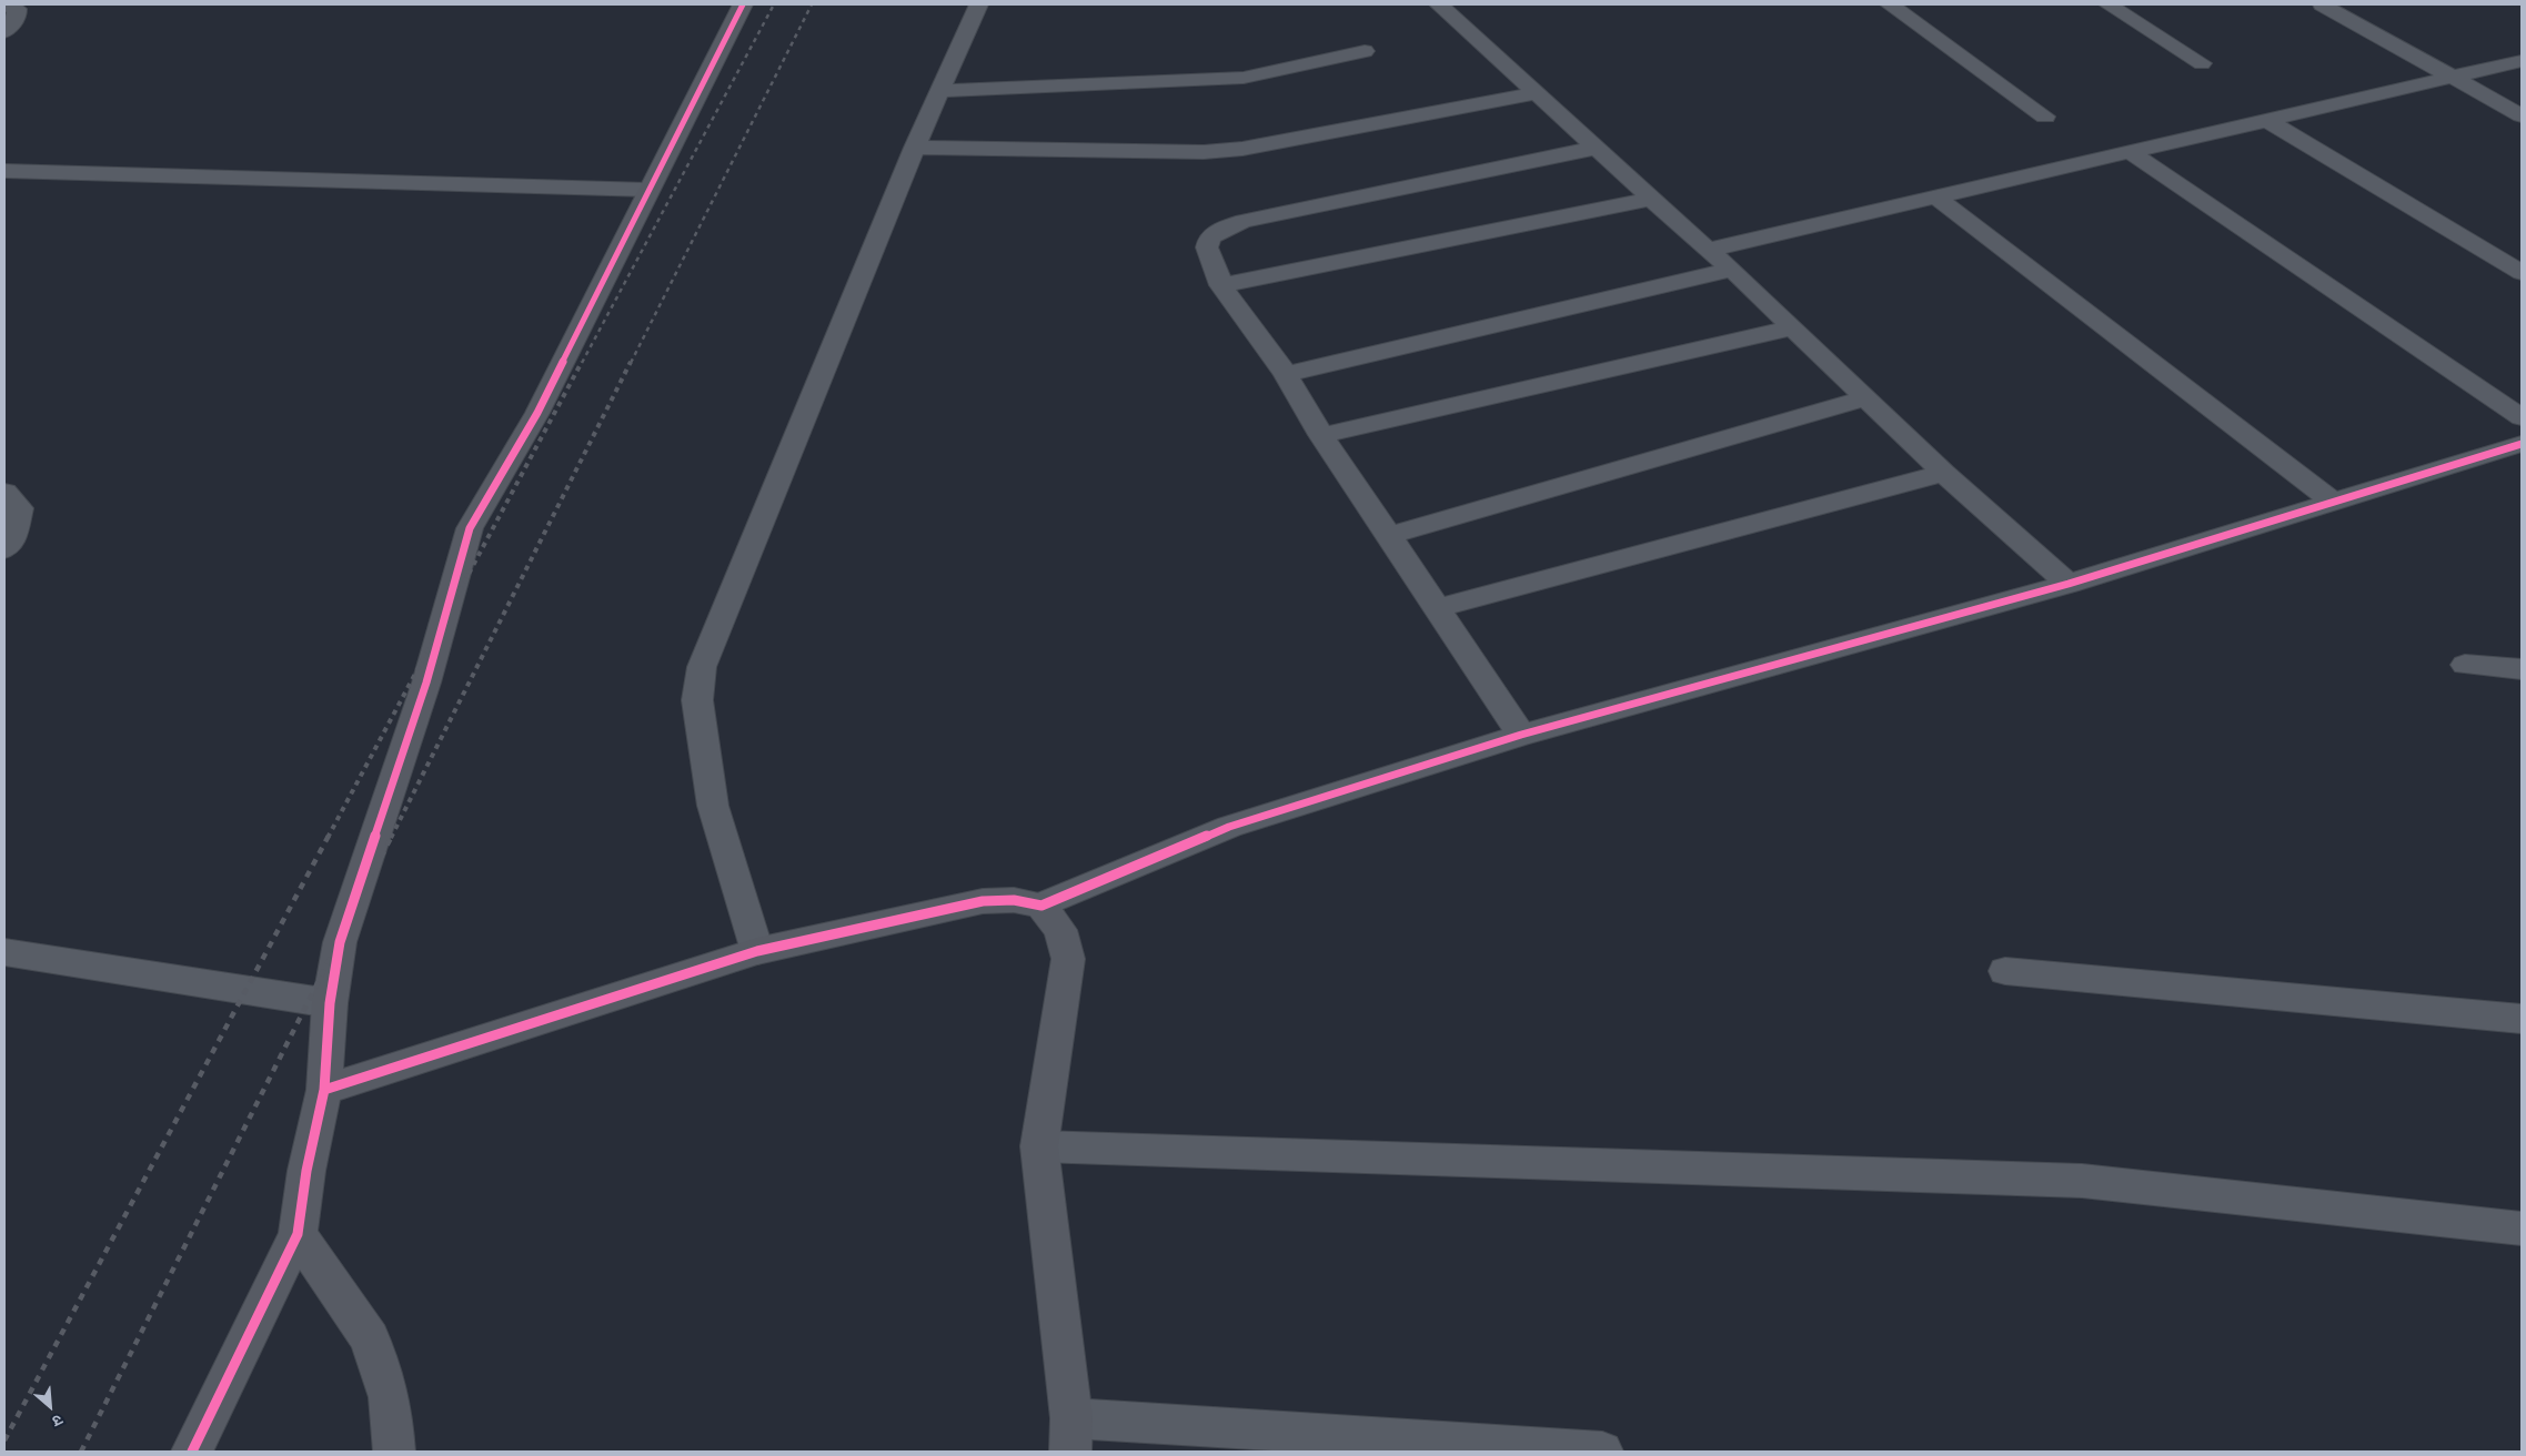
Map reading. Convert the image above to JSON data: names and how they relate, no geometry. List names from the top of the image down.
{
  "north": "bottom right"
}
